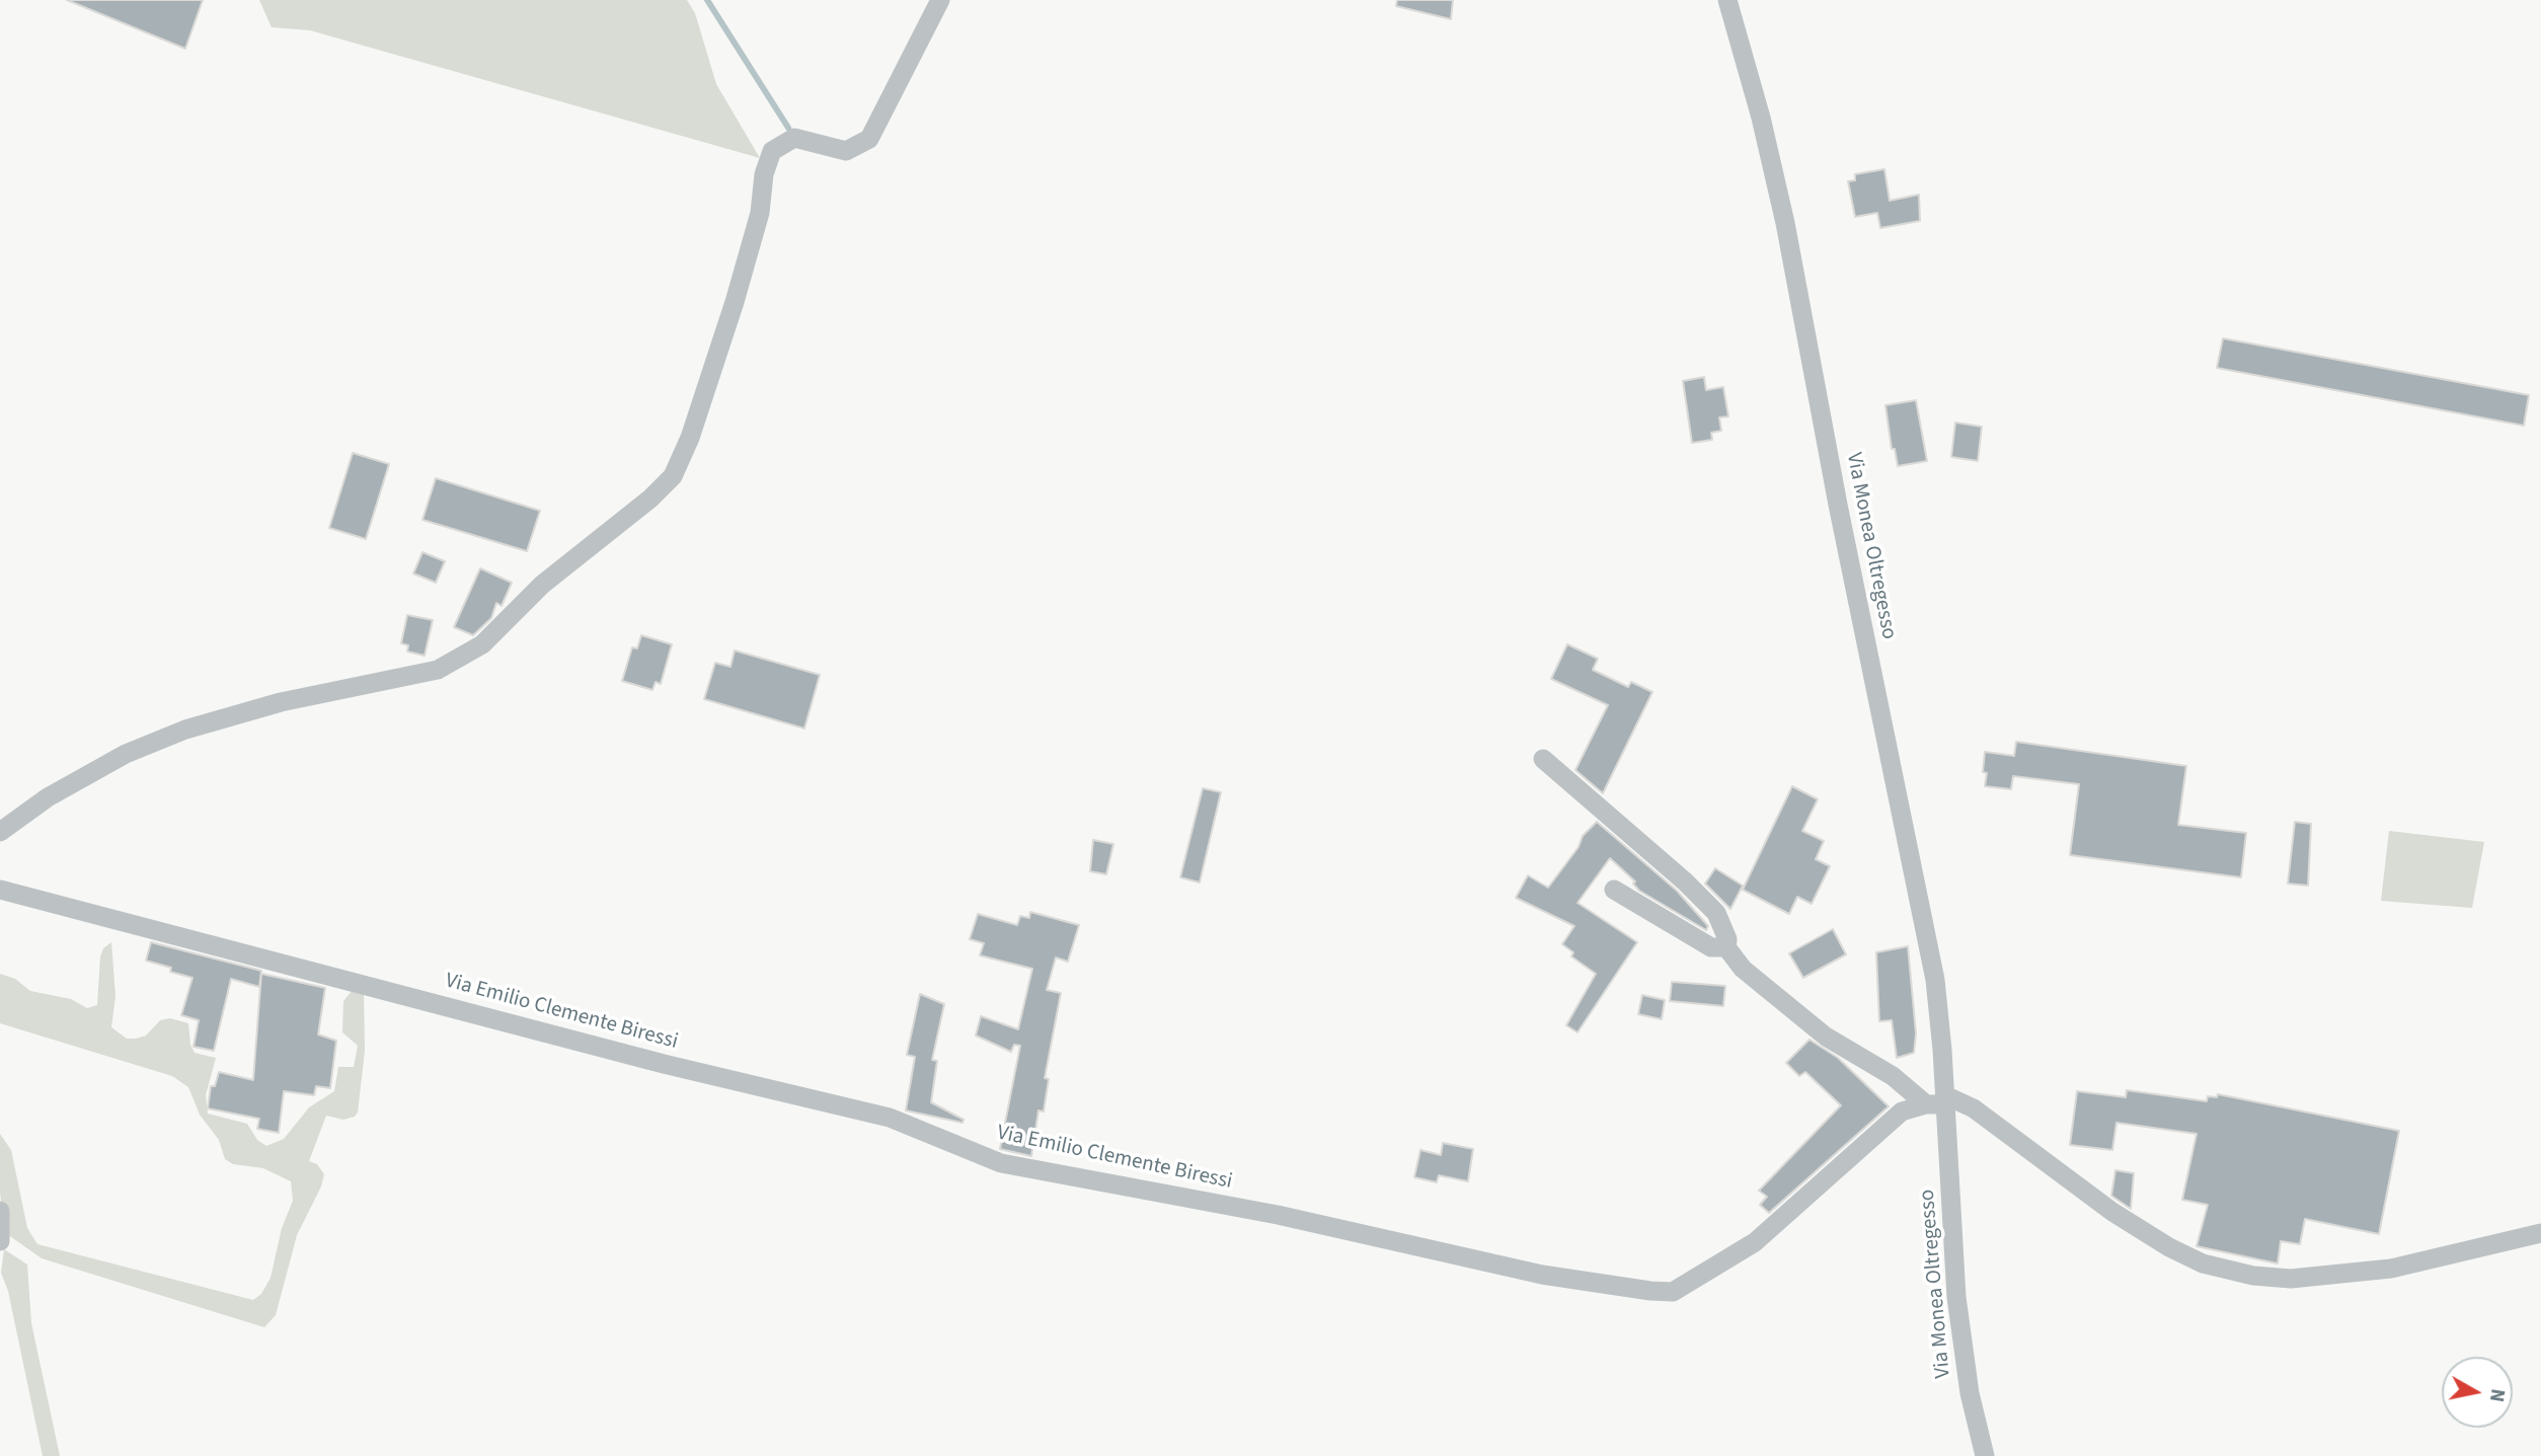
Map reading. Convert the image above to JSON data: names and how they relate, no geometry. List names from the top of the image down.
{
  "streets": {
    "street": ["Via Monea Oltregesso", "Via Emilio Clemente Biressi"]
  },
  "crossings": [
    ["Via Monea Oltregesso", "Via Emilio Clemente Biressi"]
  ],
  "north": "right"
}
